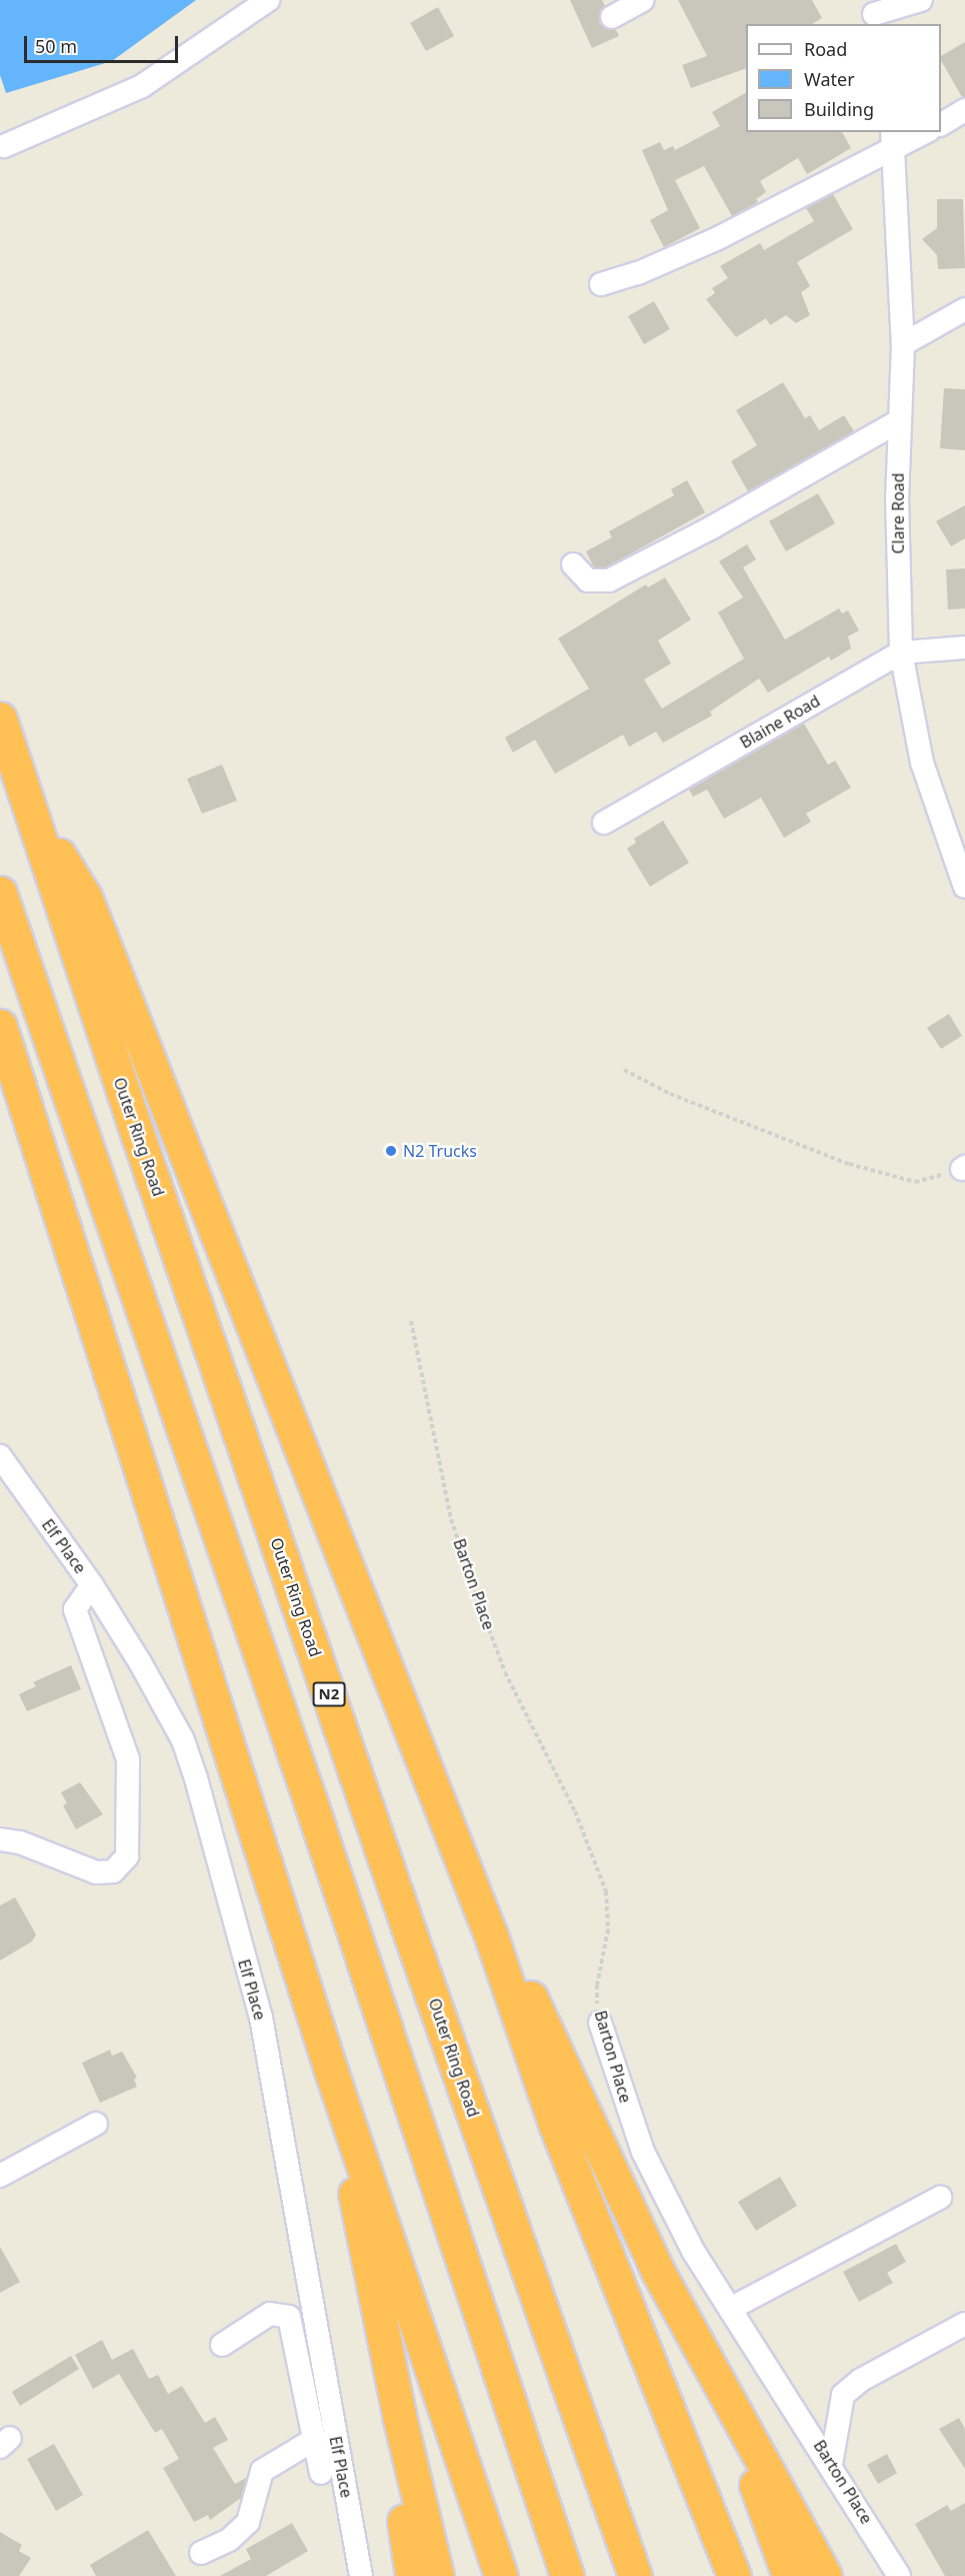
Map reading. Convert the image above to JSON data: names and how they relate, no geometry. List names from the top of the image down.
{
  "streets": {
    "highway": ["Outer Ring Road", "N2"],
    "street": [
      "Clare Road",
      "Blaine Road",
      "Elf Place",
      "Barton Place"
    ]
  },
  "crossings": [
    ["Clare Road", "Blaine Road"]
  ],
  "places": ["N2 Trucks"],
  "legend": ["Road", "Water", "Building"],
  "scale_bar": "50 m"
}
